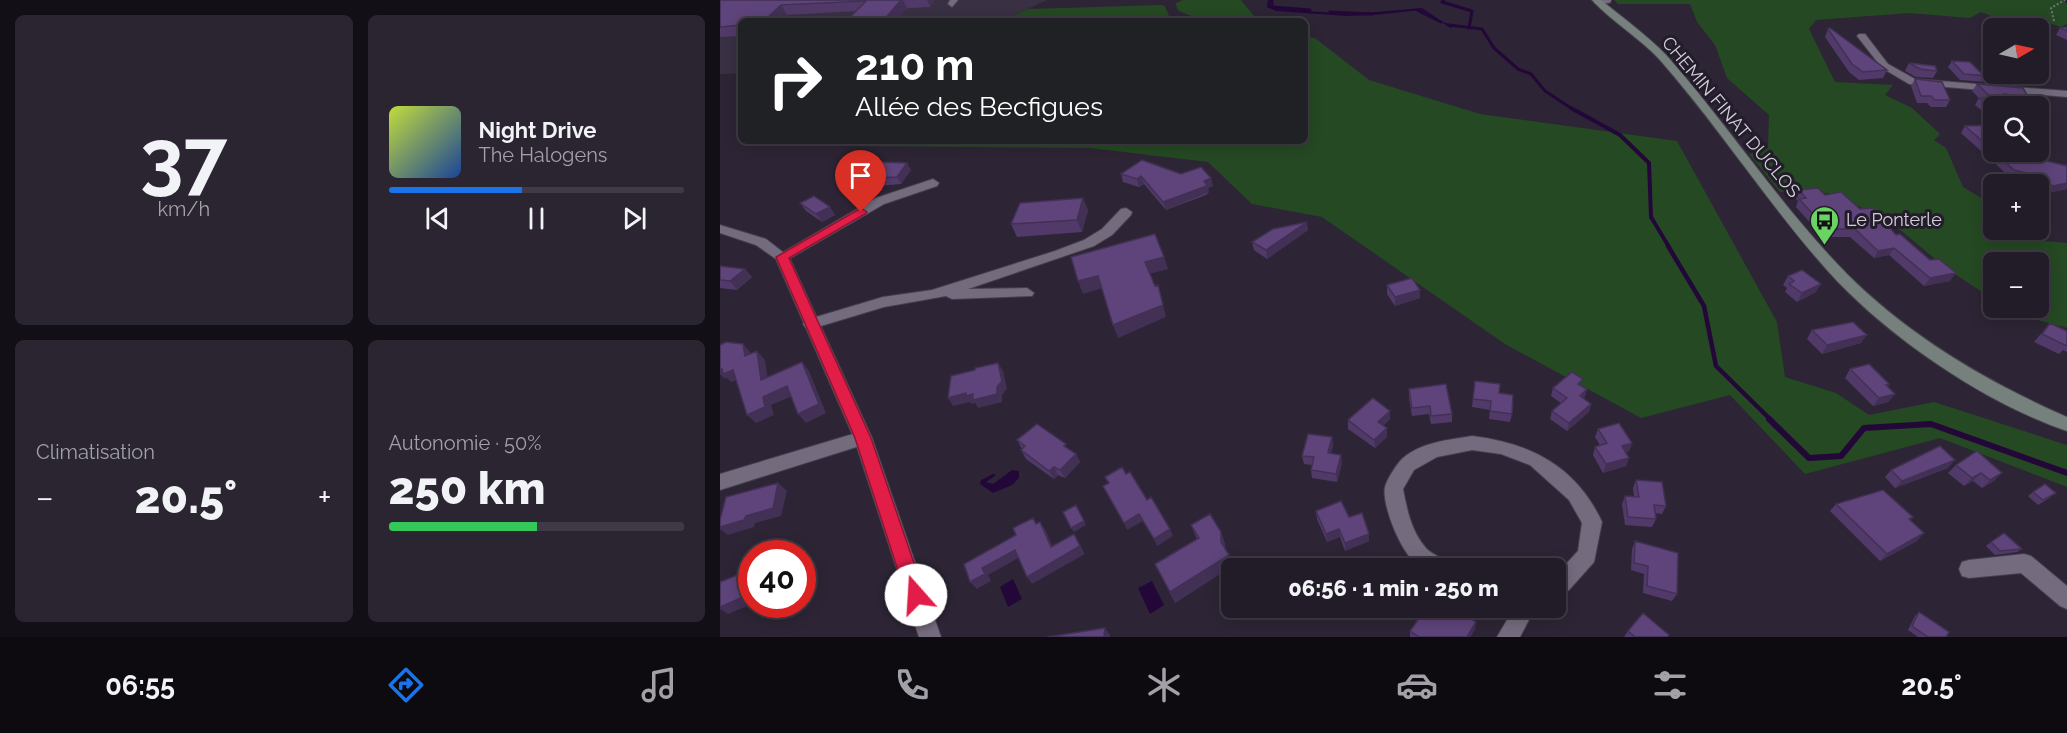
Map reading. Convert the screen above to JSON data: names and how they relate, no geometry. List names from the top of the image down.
{
  "streets": {
    "main road": ["CHEMIN FINAT DUCLOS"]
  },
  "places": {
    "bus stop": ["Le Ponterle"]
  },
  "north": "right",
  "page": {
    "tile": [
      ["37", "km/h"],
      "Climatisation",
      ["Autonomie · 50%", "250 km"]
    ],
    "map_buttons": ["+", "−"],
    "turn": ["210 m", "Allée des Becfigues"],
    "song": ["Night Drive", "The Halogens"],
    "heat": ["−", "20.5°", "+"],
    "limit": "40",
    "trip": "06:56 · 1 min · 250 m",
    "tabs": ["06:55", "20.5°"]
  }
}
